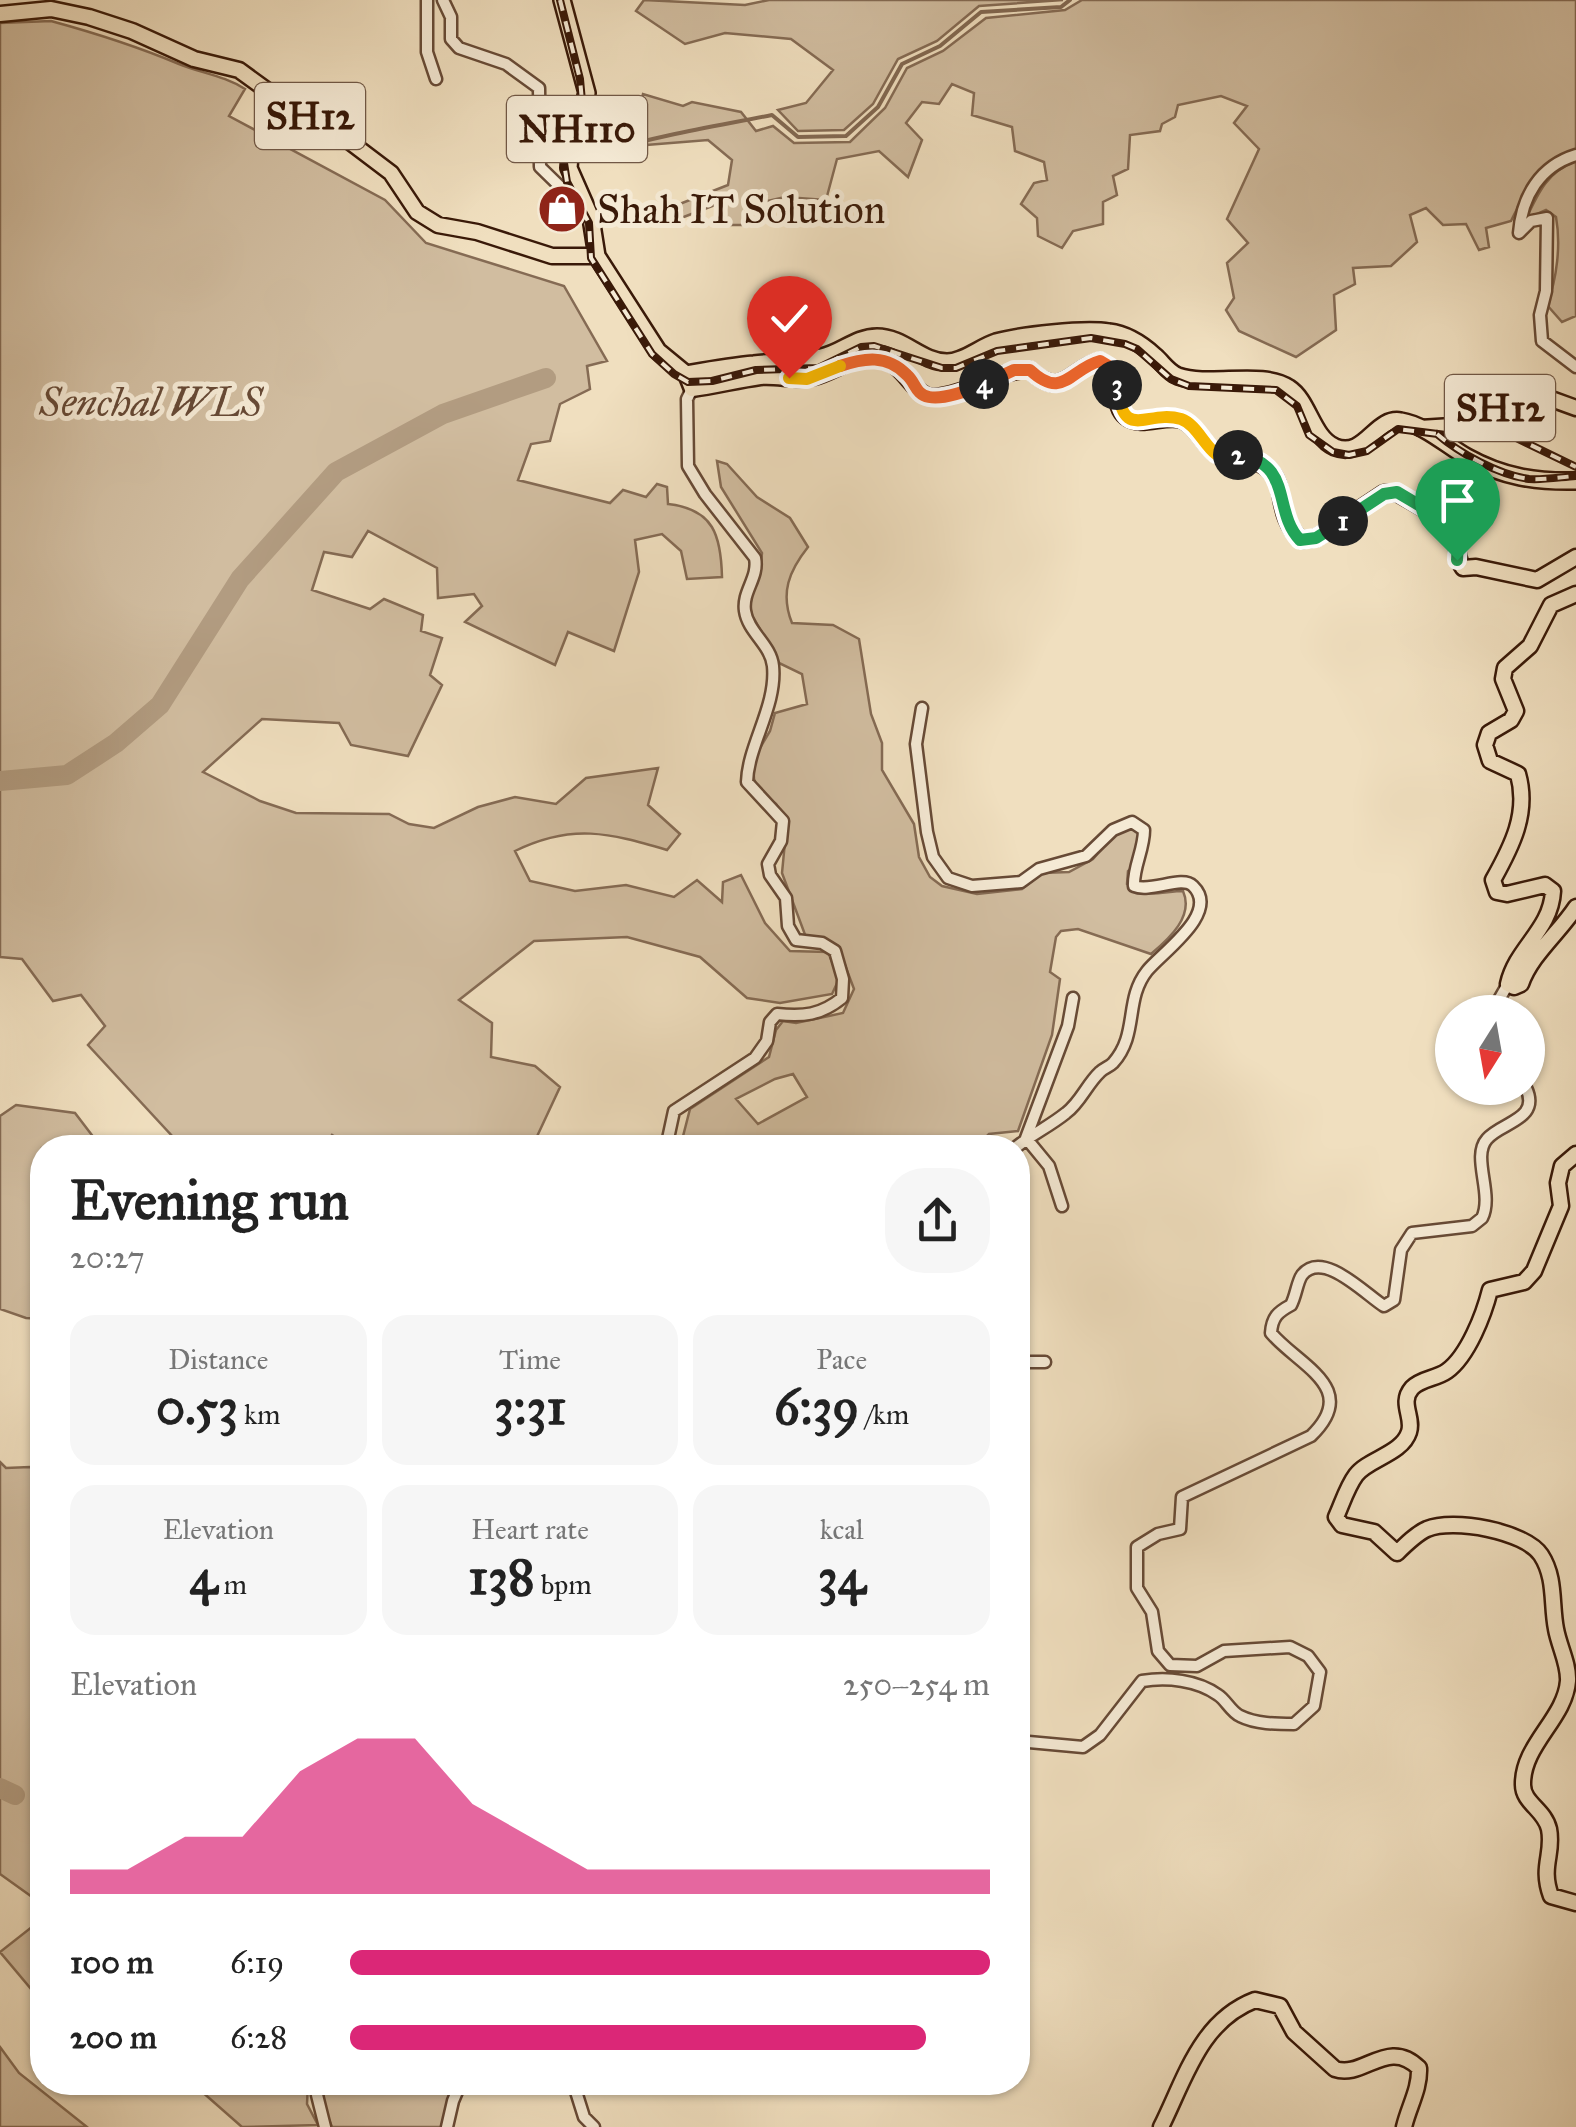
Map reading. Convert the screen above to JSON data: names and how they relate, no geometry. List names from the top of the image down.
{
  "streets": {
    "highway": ["NH110"],
    "main road": ["SH12"]
  },
  "crossings": [
    ["SH12", "NH110"]
  ],
  "parks": ["Senchal WLS"],
  "places": {
    "shop": ["Shah IT Solution"]
  },
  "north": "bottom",
  "page": {
    "pins": [
      "4",
      "3",
      "2",
      "1"
    ],
    "heading": ["Evening run", "20:27"],
    "stats": [
      ["Distance", "0.53 km"],
      ["Time", "3:31"],
      ["Pace", "6:39 /km"],
      ["Elevation", "4 m"],
      ["Heart rate", "138 bpm"],
      ["kcal", "34"]
    ],
    "chart": ["Elevation", "250–254 m"],
    "list": [
      {
        "name": "100 m",
        "note": "6:19"
      },
      {
        "name": "200 m",
        "note": "6:28"
      }
    ]
  }
}
